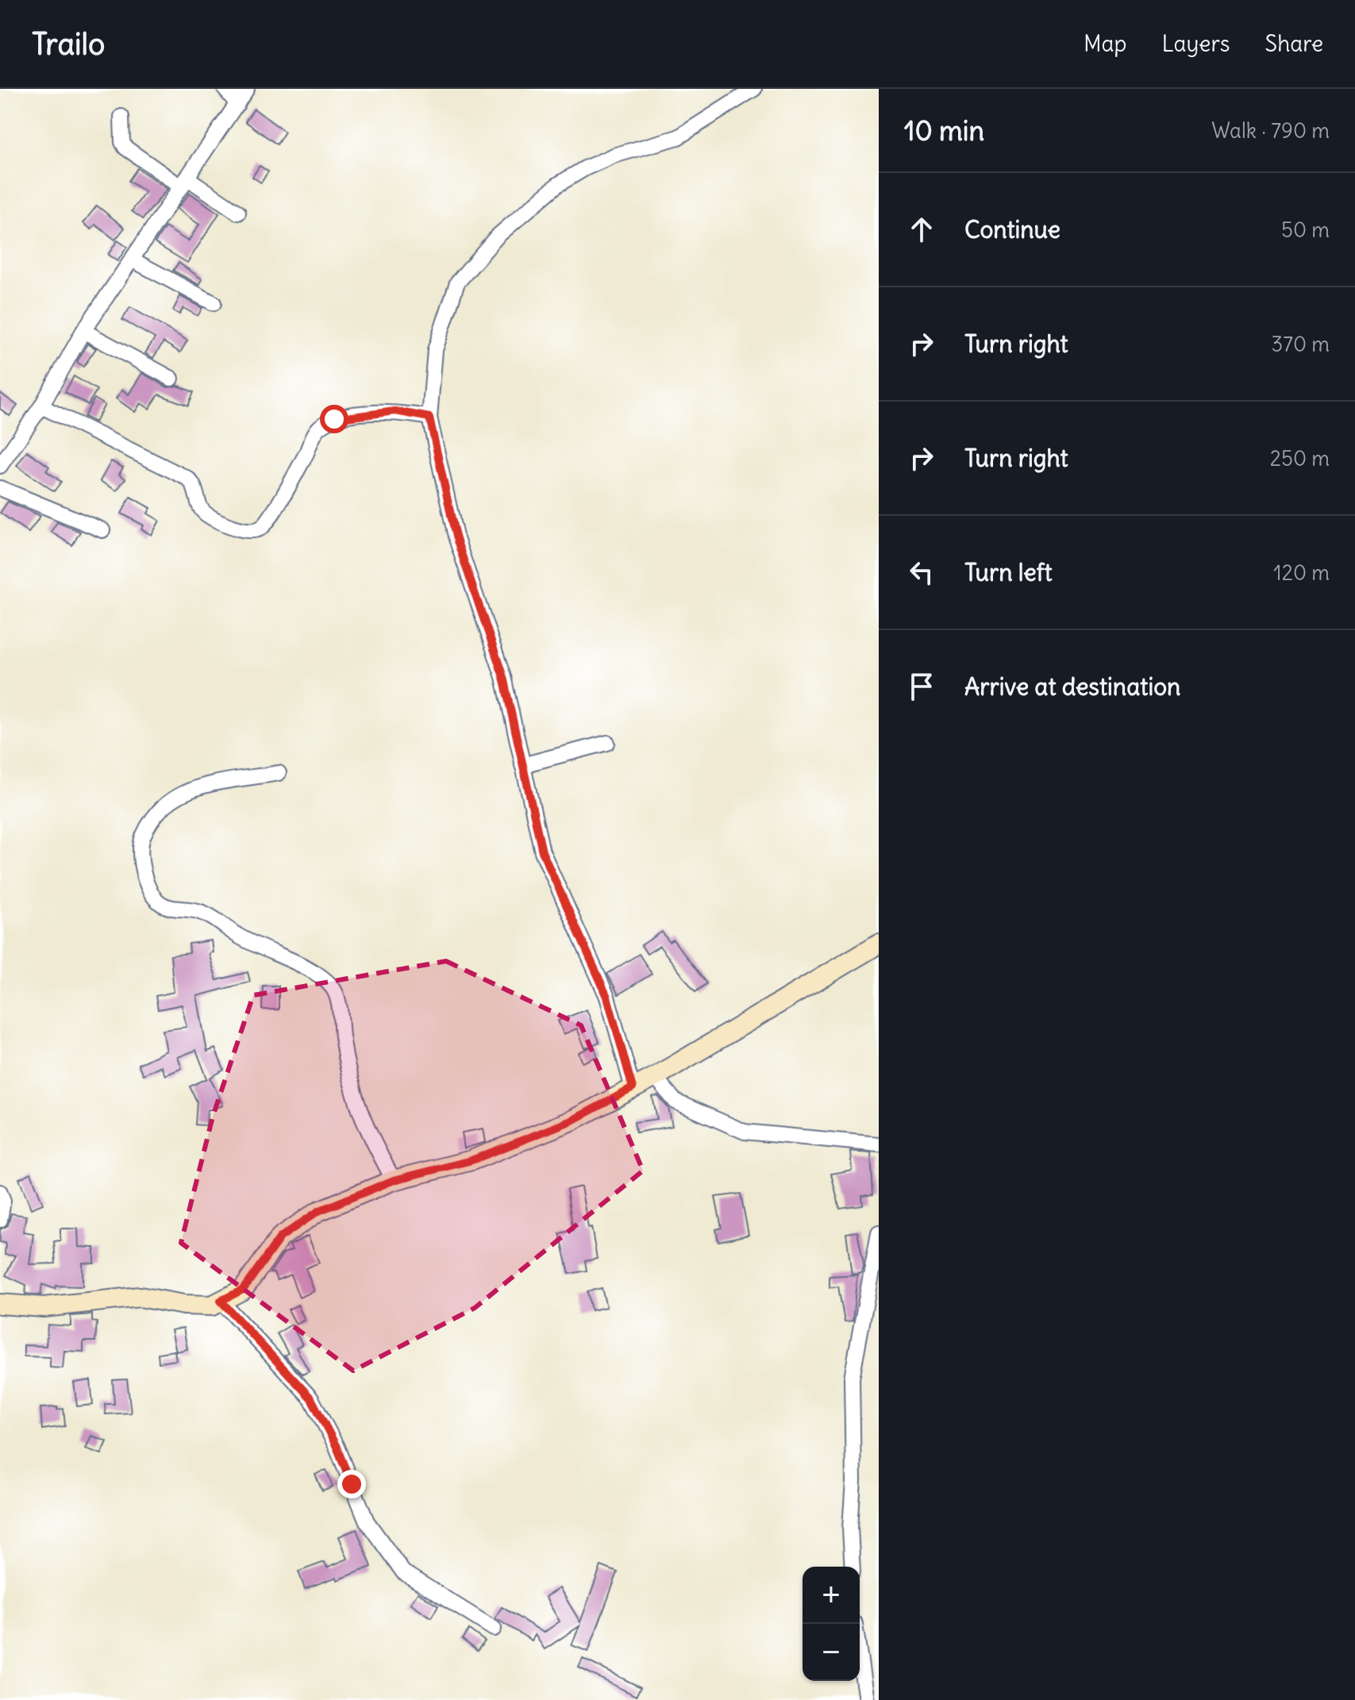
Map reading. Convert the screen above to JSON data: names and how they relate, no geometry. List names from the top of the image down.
{
  "page": {
    "header": "Trailo",
    "nav": ["Map", "Layers", "Share"],
    "heading": ["10 min", "Walk · 790 m"],
    "list": [
      ["Continue", "50 m"],
      ["Turn right", "370 m"],
      ["Turn right", "250 m"],
      ["Turn left", "120 m"],
      "Arrive at destination"
    ],
    "map_buttons": ["+", "−"]
  }
}
